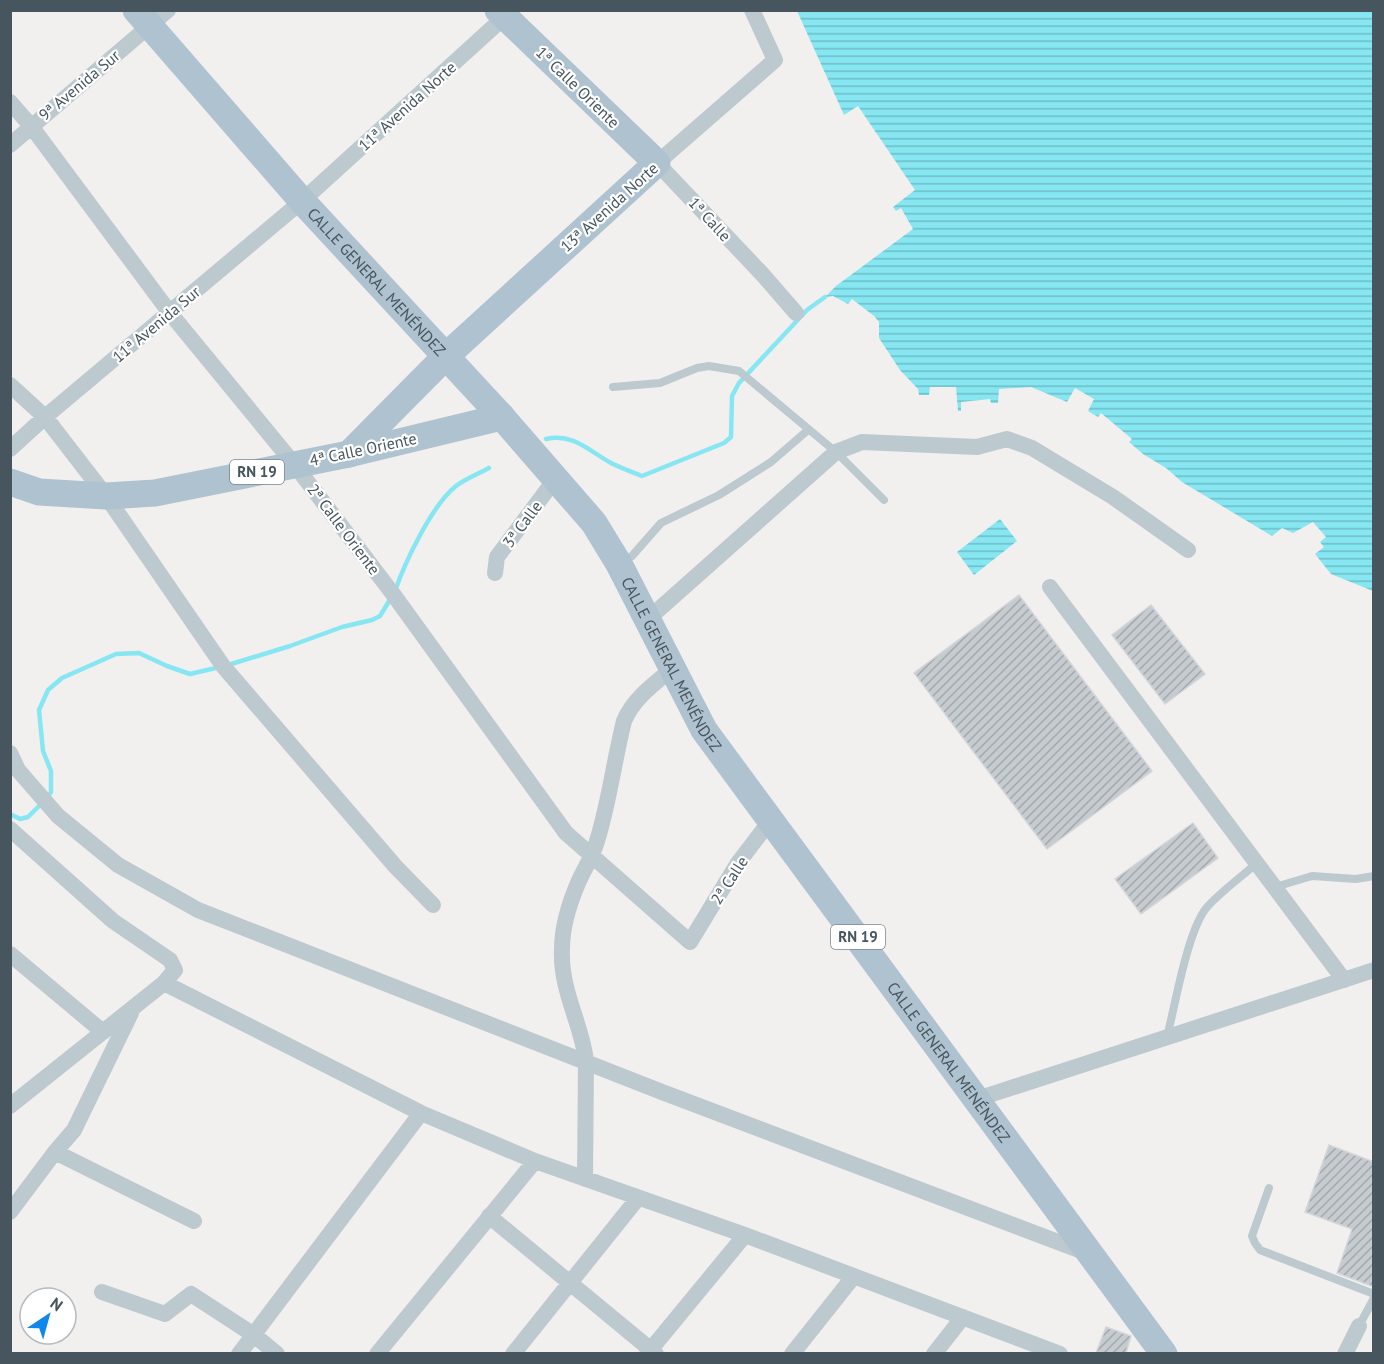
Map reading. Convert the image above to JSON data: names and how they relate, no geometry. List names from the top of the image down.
{
  "streets": {
    "main road": [
      "1ª Calle Oriente",
      "13ª Avenida Norte",
      "CALLE GENERAL MENÉNDEZ",
      "4ª Calle Oriente",
      "RN 19"
    ],
    "street": [
      "9ª Avenida Sur",
      "11ª Avenida Norte",
      "1ª Calle",
      "11ª Avenida Sur",
      "3ª Calle",
      "2ª Calle Oriente",
      "2ª Calle"
    ]
  },
  "crossings": [
    ["9ª Avenida Sur", "CALLE GENERAL MENÉNDEZ"],
    ["9ª Avenida Sur", "2ª Calle Oriente"],
    ["1ª Calle Oriente", "11ª Avenida Norte"],
    ["1ª Calle Oriente", "13ª Avenida Norte"],
    ["1ª Calle Oriente", "1ª Calle"],
    ["11ª Avenida Norte", "CALLE GENERAL MENÉNDEZ"],
    ["11ª Avenida Norte", "11ª Avenida Sur"],
    ["13ª Avenida Norte", "1ª Calle"],
    ["13ª Avenida Norte", "CALLE GENERAL MENÉNDEZ"],
    ["13ª Avenida Norte", "4ª Calle Oriente"],
    ["CALLE GENERAL MENÉNDEZ", "11ª Avenida Sur"],
    ["CALLE GENERAL MENÉNDEZ", "4ª Calle Oriente"],
    ["CALLE GENERAL MENÉNDEZ", "3ª Calle"],
    ["CALLE GENERAL MENÉNDEZ", "2ª Calle"],
    ["11ª Avenida Sur", "2ª Calle Oriente"],
    ["4ª Calle Oriente", "2ª Calle Oriente"],
    ["2ª Calle Oriente", "2ª Calle"]
  ],
  "north": "top right"
}
